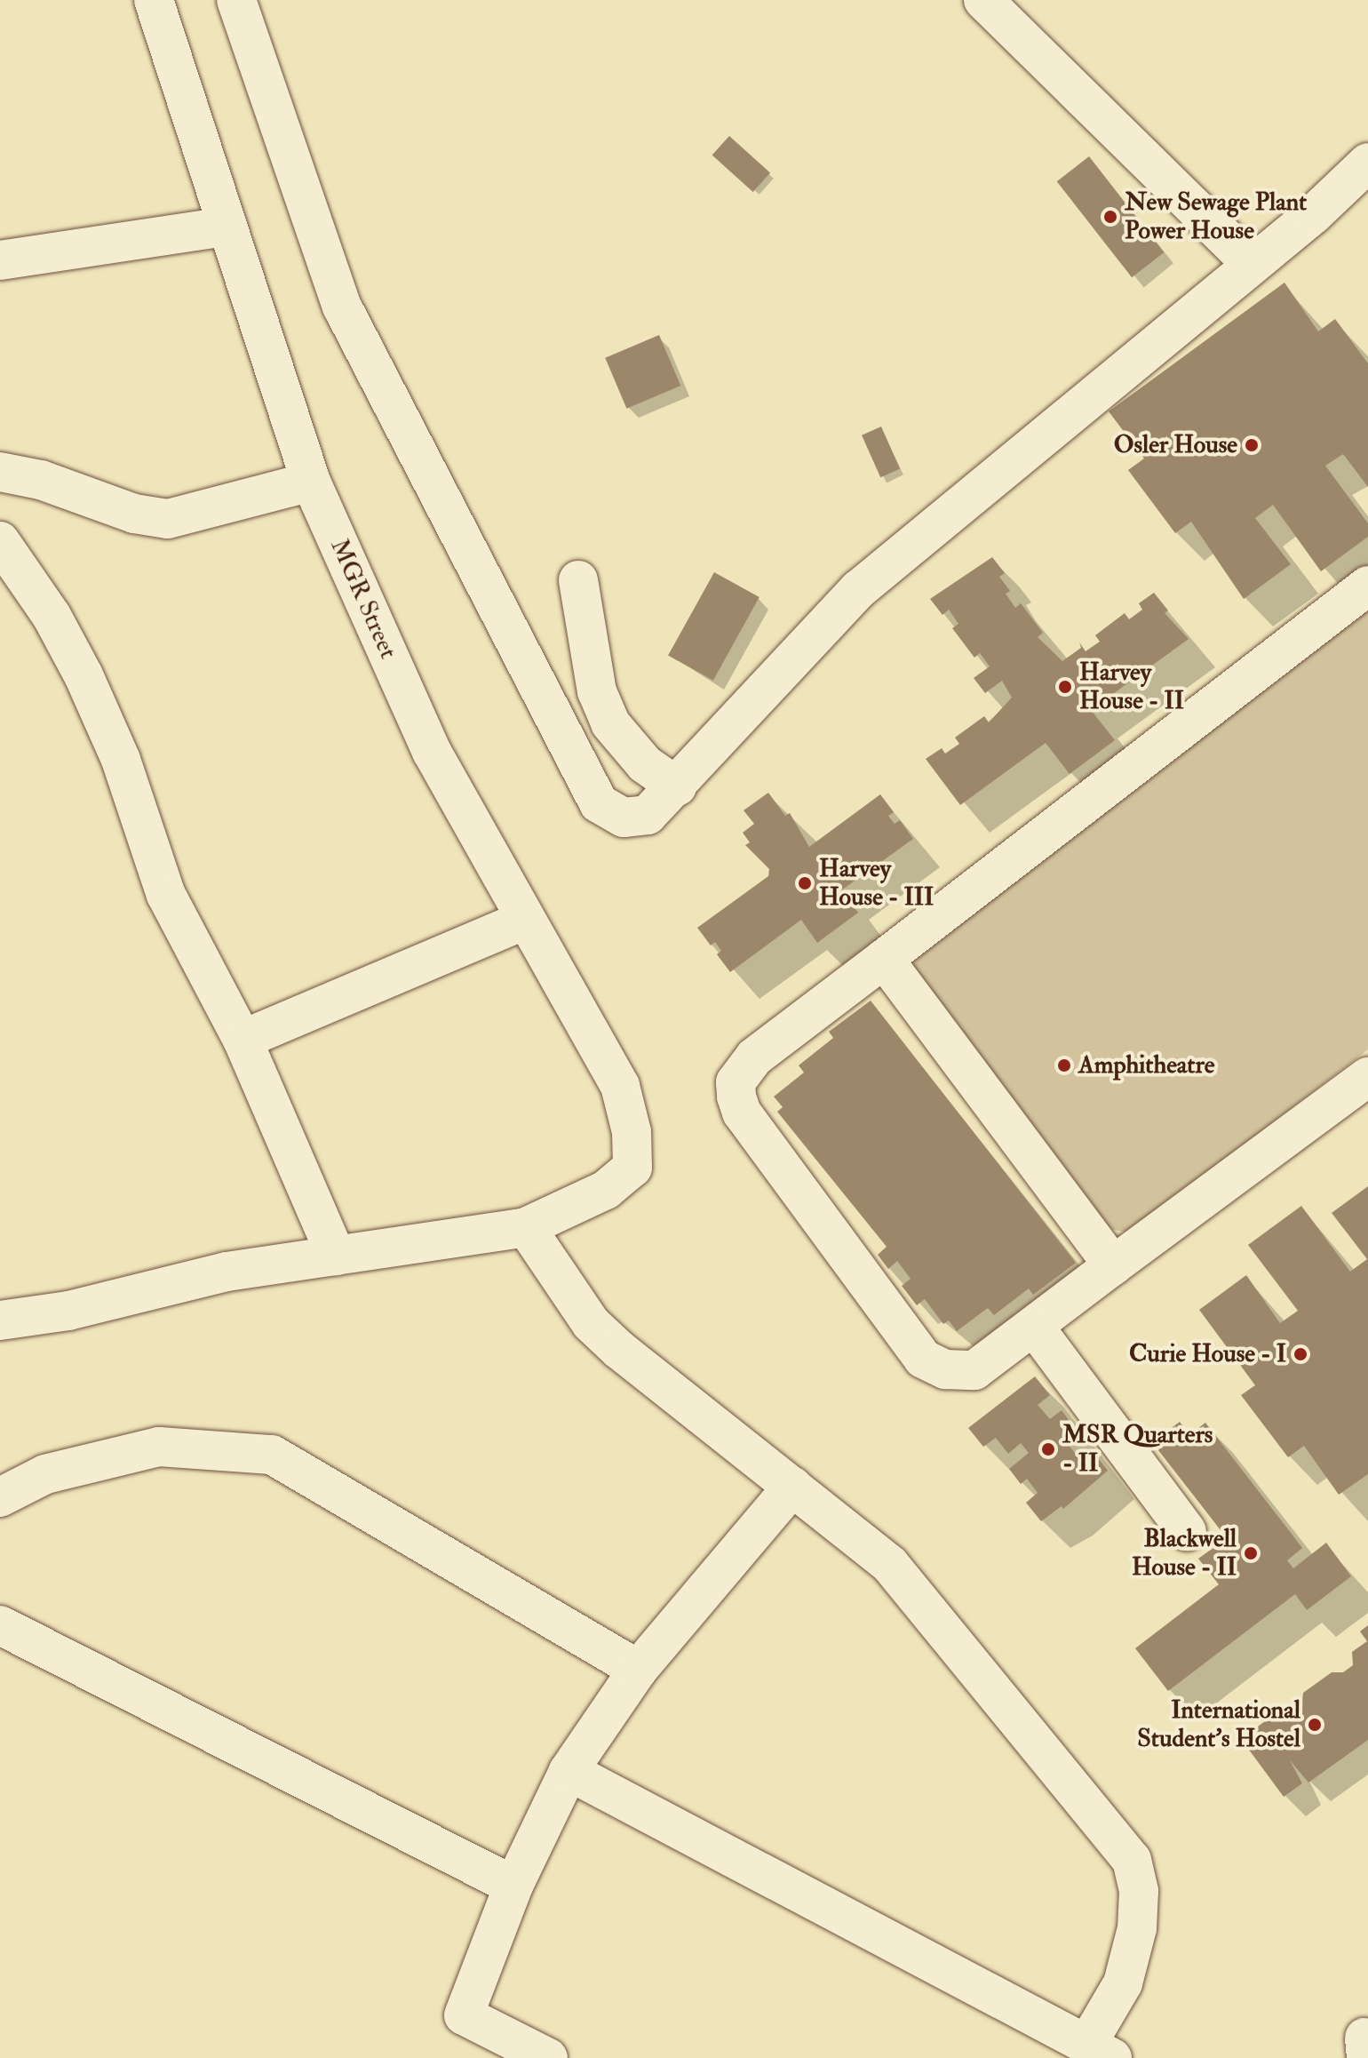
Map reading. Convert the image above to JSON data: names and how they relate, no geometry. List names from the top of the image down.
{
  "streets": {
    "street": ["MGR Street"]
  },
  "places": [
    "New Sewage Plant Power House",
    "Osler House",
    "Harvey House - II",
    "Harvey House - III",
    "Amphitheatre",
    "Curie House - I",
    "MSR Quarters - II",
    "Blackwell House - II",
    "International Student's Hostel"
  ]
}
